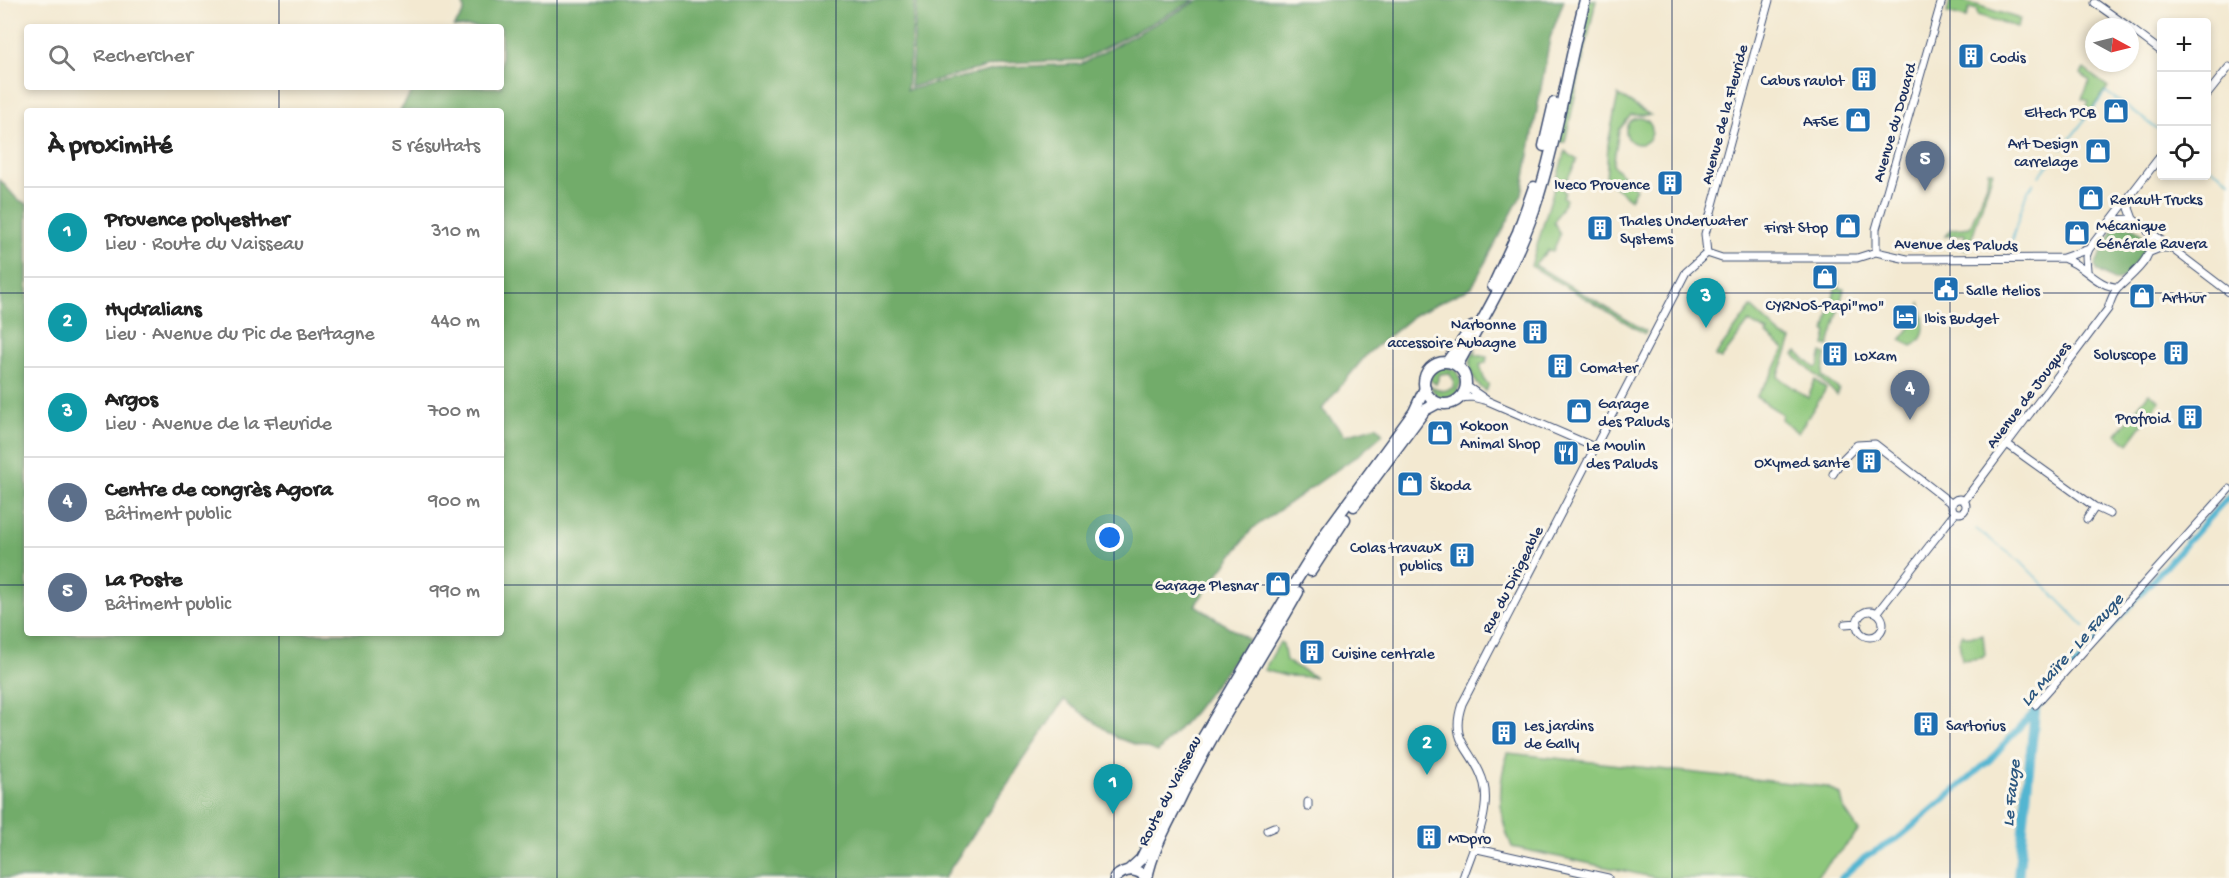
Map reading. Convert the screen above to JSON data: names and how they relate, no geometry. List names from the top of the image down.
{
  "streets": {
    "main road": ["Route du Vaisseau"],
    "street": [
      "Avenue de la Fleuride",
      "Avenue du Douard",
      "Avenue des Paluds",
      "Avenue de Jouques",
      "Rue du Dirigeable"
    ]
  },
  "crossings": [
    ["Avenue de la Fleuride", "Avenue des Paluds"],
    ["Avenue du Douard", "Avenue des Paluds"],
    ["Avenue des Paluds", "Avenue de Jouques"]
  ],
  "water": ["La Maïre - Le Fauge", "Le Fauge"],
  "places": {
    "building": [
      "Codis",
      "Cabus raulot",
      "Iveco Provence",
      "Thales Underwater Systems",
      "Narbonne accessoire Aubagne",
      "Soluscope",
      "Loxam",
      "Comater",
      "Profroid",
      "Oxymed sante",
      "Colas travaux publics",
      "Cuisine centrale",
      "Sartorius",
      "Les jardins de Gally",
      "MDpro"
    ],
    "shop": [
      "Eltech PCB",
      "AFSE",
      "Art Design carrelage",
      "Renault Trucks",
      "First Stop",
      "Mécanique Générale Ravera",
      "CYRNOS-Papi\"mo\"",
      "Arthur",
      "Garage des Paluds",
      "Kokoon Animal Shop",
      "Škoda",
      "Garage Plesnar"
    ],
    "public building": ["Salle Helios"],
    "hotel": ["Ibis Budget"],
    "restaurant": ["Le Moulin des Paluds"]
  },
  "north": "right",
  "page": {
    "map_buttons": ["+", "−"],
    "search": "Rechercher",
    "heading": ["À proximité", "5 résultats"],
    "pins": [
      "5",
      "3",
      "4",
      "2",
      "1"
    ],
    "list": [
      {
        "mark": "1",
        "name": "Provence polyesther",
        "note": "Lieu · Route du Vaisseau",
        "value": "310 m"
      },
      {
        "mark": "2",
        "name": "Hydralians",
        "note": "Lieu · Avenue du Pic de Bertagne",
        "value": "440 m"
      },
      {
        "mark": "3",
        "name": "Argos",
        "note": "Lieu · Avenue de la Fleuride",
        "value": "700 m"
      },
      {
        "mark": "4",
        "name": "Centre de congrès Agora",
        "note": "Bâtiment public",
        "value": "900 m"
      },
      {
        "mark": "5",
        "name": "La Poste",
        "note": "Bâtiment public",
        "value": "990 m"
      }
    ]
  }
}
